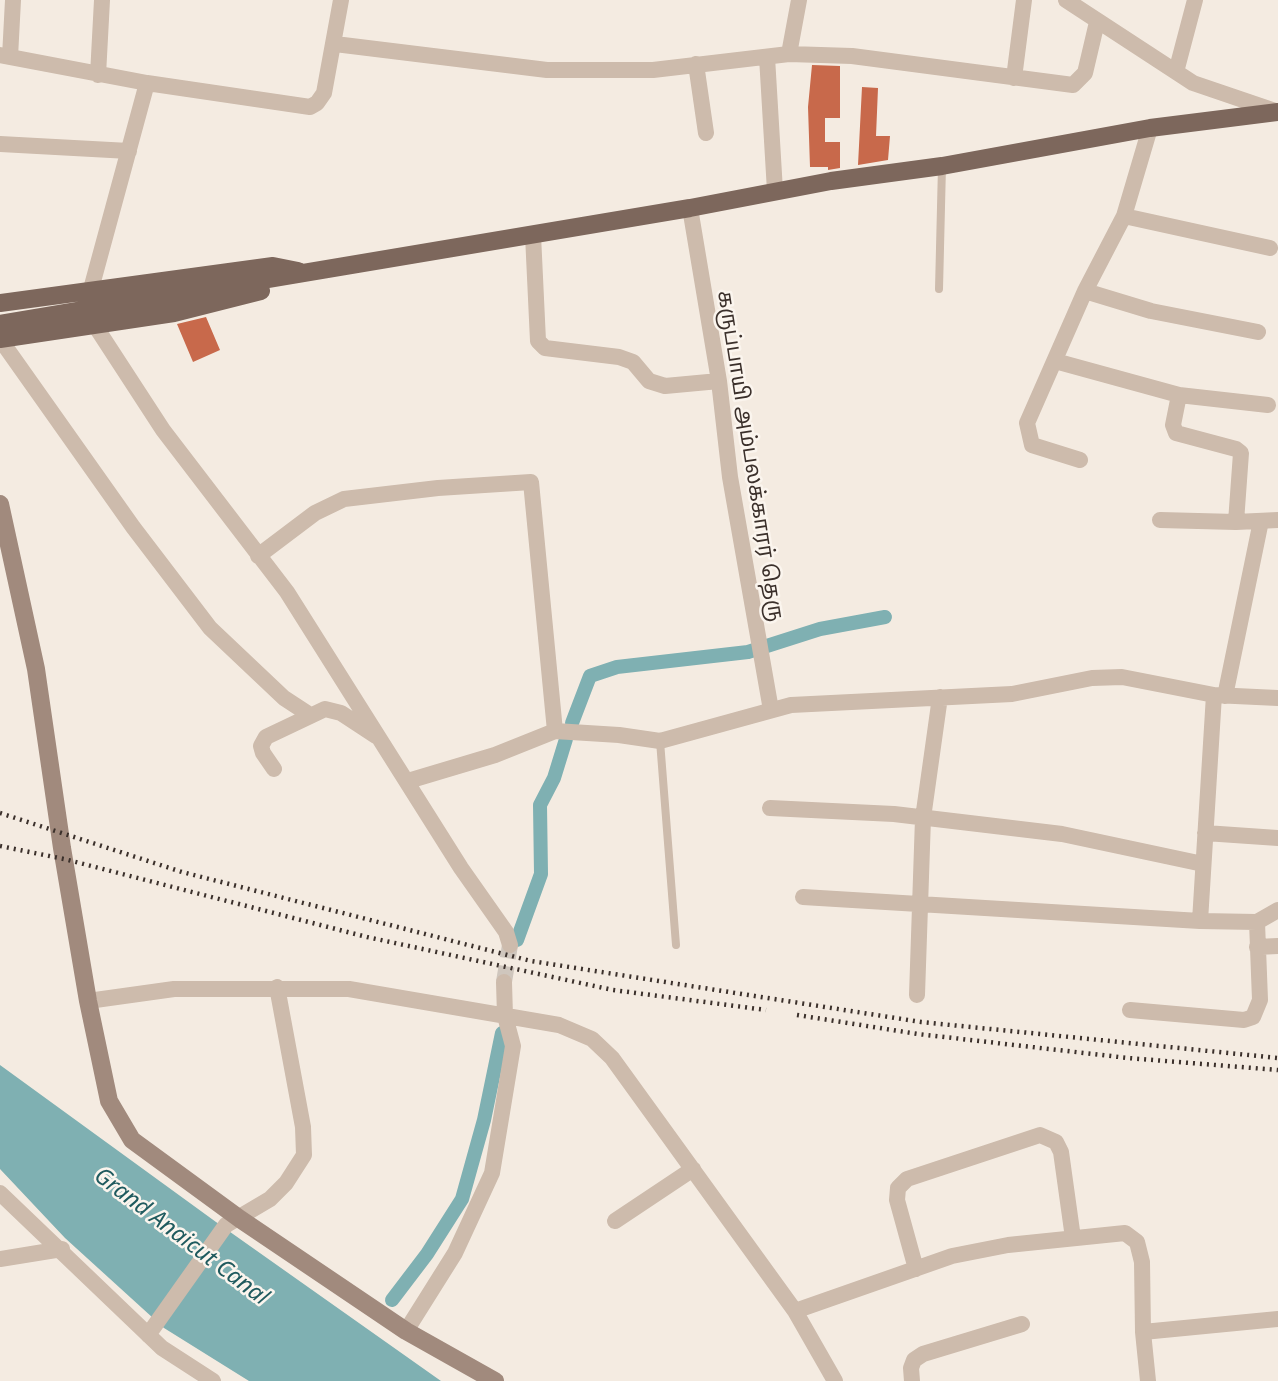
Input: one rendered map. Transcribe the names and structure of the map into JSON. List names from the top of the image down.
{
  "streets": {
    "street": ["கருப்பாயி அம்பலக்காரர் தெரு"]
  },
  "water": ["Grand Anaicut Canal"]
}
